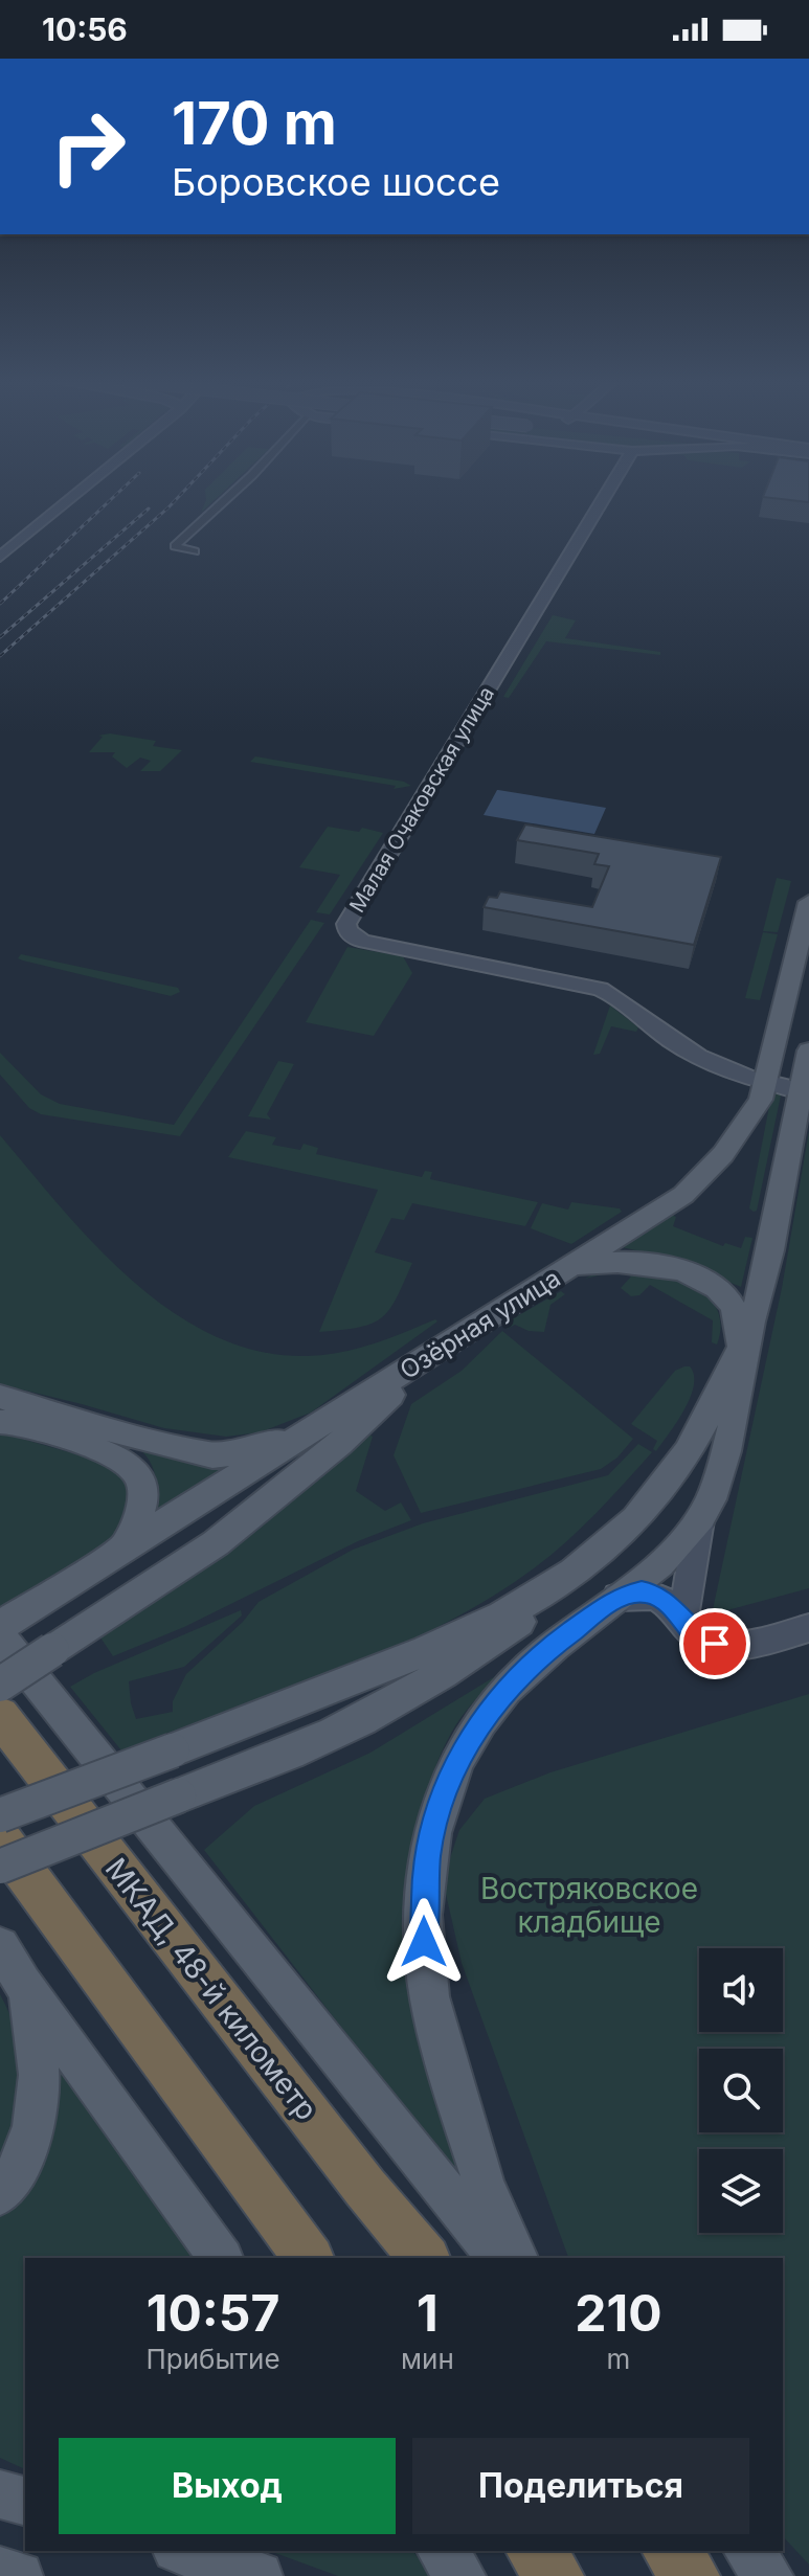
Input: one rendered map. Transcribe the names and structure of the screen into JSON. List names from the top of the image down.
{
  "streets": {
    "highway": ["МКАД, 48-й километр"],
    "main road": ["Озёрная улица"],
    "street": ["Малая Очаковская улица"]
  },
  "crossings": [
    ["Малая Очаковская улица", "Озёрная улица"]
  ],
  "parks": ["Востряковское кладбище"],
  "page": {
    "status": "10:56",
    "turn": ["170 m", "Боровское шоссе"],
    "eta": [
      "10:57",
      "Прибытие",
      "1",
      "мин",
      "210",
      "m"
    ],
    "buttons": ["Выход", "Поделиться"]
  }
}
